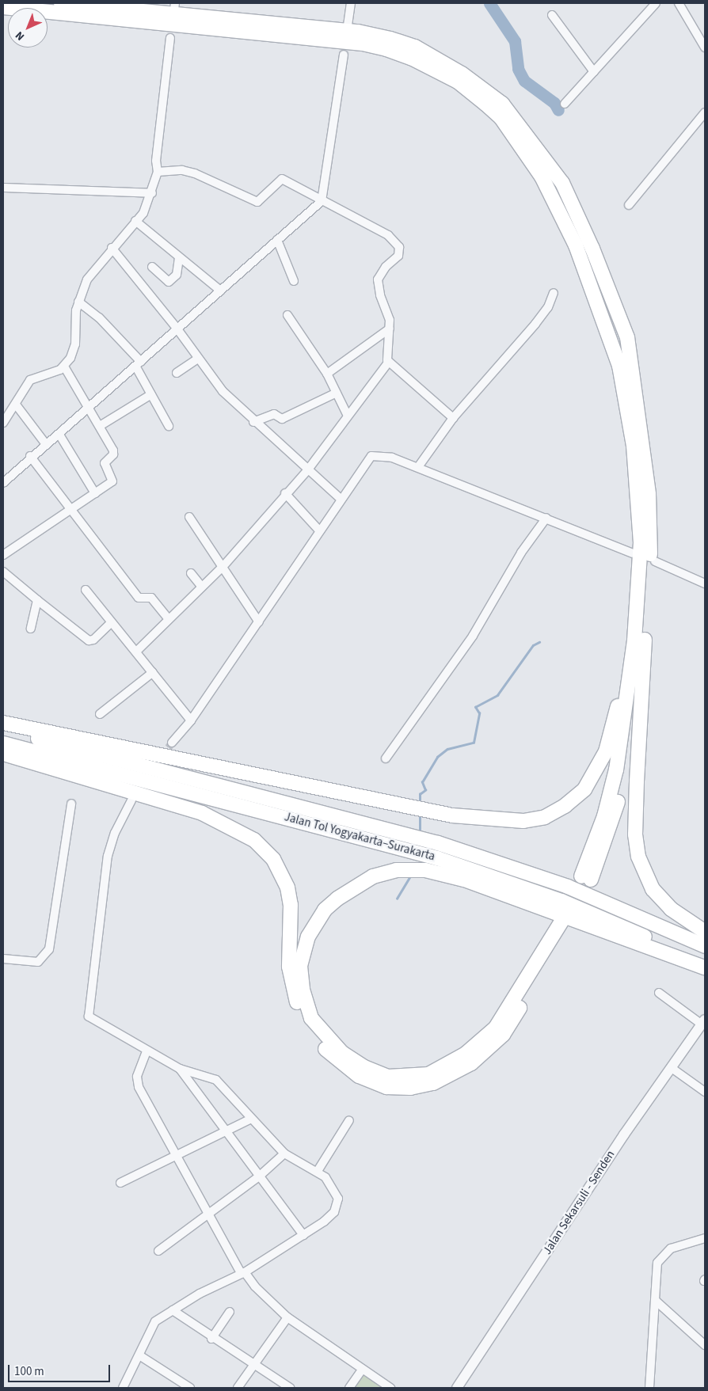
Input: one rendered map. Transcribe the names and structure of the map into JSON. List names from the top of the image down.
{
  "streets": {
    "highway": ["Jalan Tol Yogyakarta–Surakarta"],
    "street": ["Jalan Sekarsuli - Senden"]
  },
  "scale_bar": "100 m",
  "north": "bottom left"
}
